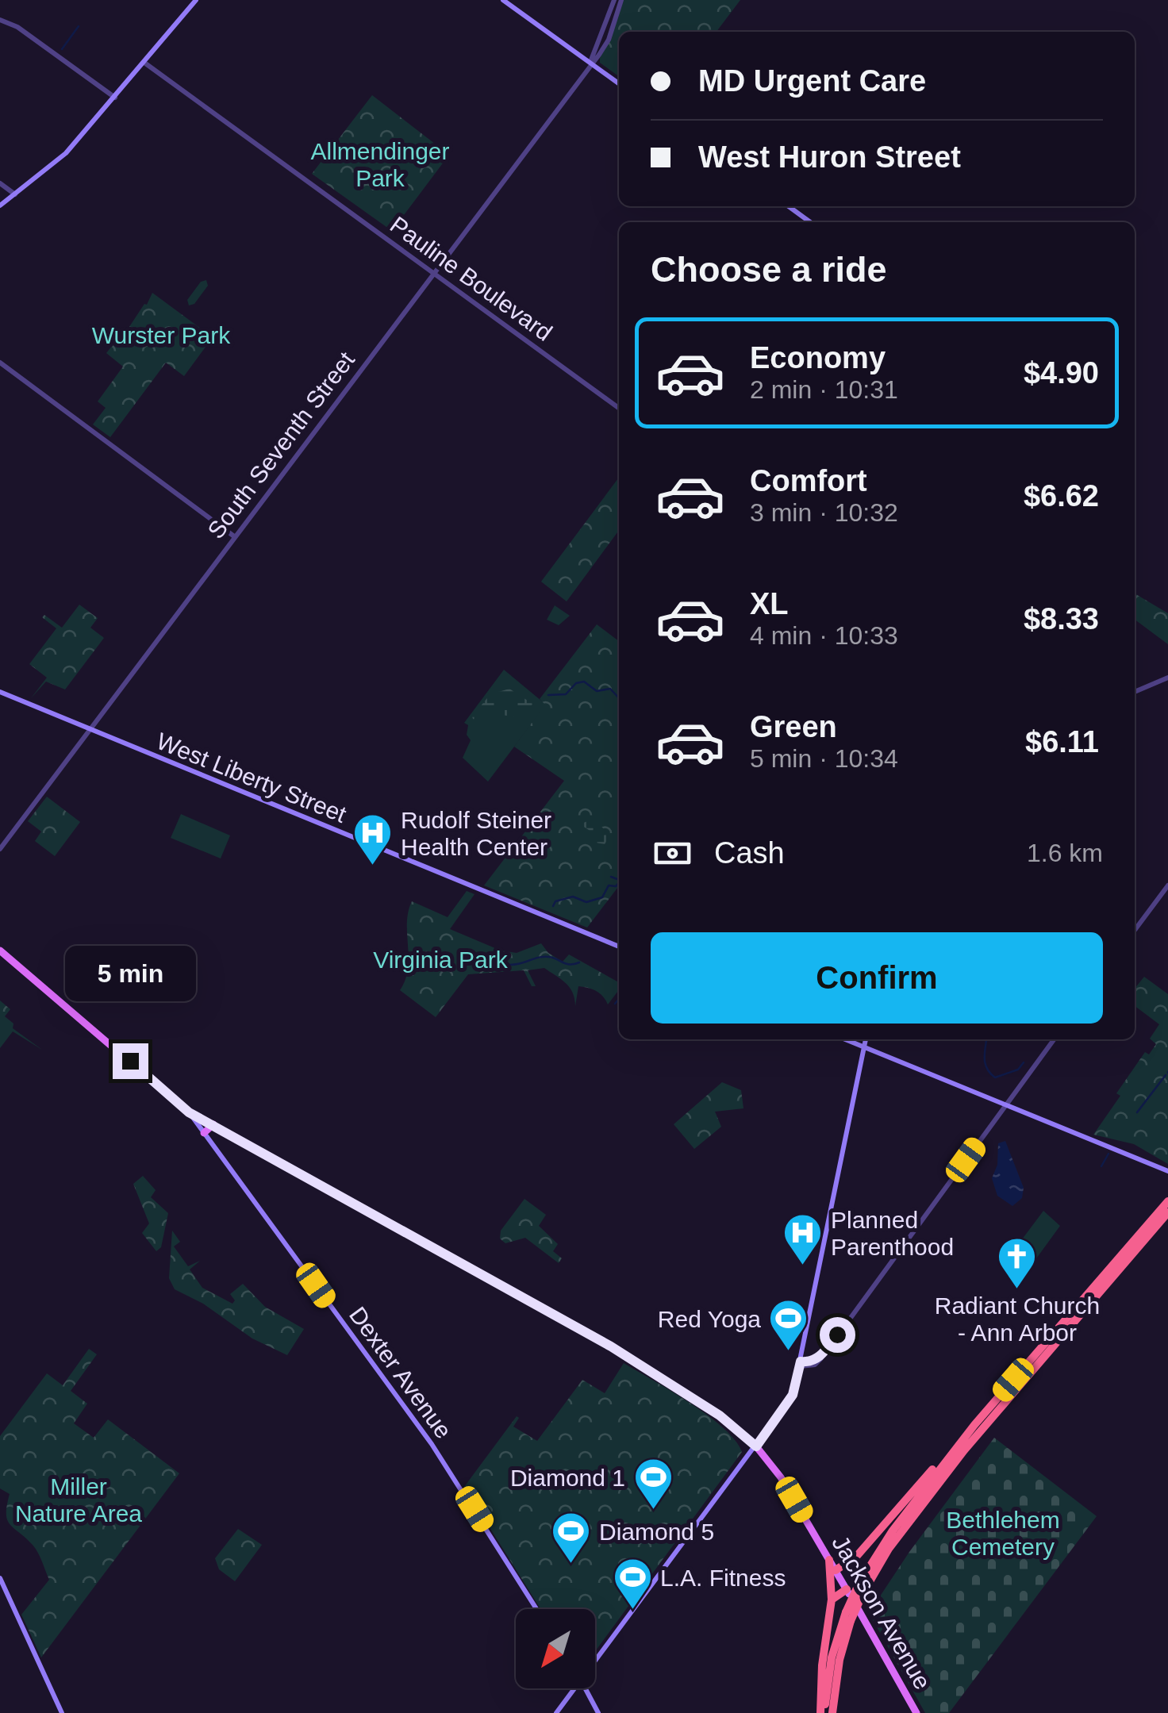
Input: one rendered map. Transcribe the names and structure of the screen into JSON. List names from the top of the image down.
{
  "streets": {
    "main road": ["West Liberty Street", "Dexter Avenue", "Jackson Avenue"],
    "street": ["Pauline Boulevard", "South Seventh Street"]
  },
  "crossings": [
    ["Pauline Boulevard", "South Seventh Street"],
    ["South Seventh Street", "West Liberty Street"],
    ["Dexter Avenue", "Jackson Avenue"]
  ],
  "parks": [
    "Allmendinger Park",
    "Wurster Park",
    "Virginia Park",
    "Miller Nature Area",
    "Bethlehem Cemetery"
  ],
  "places": {
    "hospital": ["Rudolf Steiner Health Center", "Planned Parenthood"],
    "church": ["Radiant Church - Ann Arbor"],
    "sports": [
      "Red Yoga",
      "Diamond 1",
      "Diamond 5",
      "L.A. Fitness"
    ]
  },
  "north": "bottom left",
  "page": {
    "banner": ["MD Urgent Care", "West Huron Street"],
    "heading": "Choose a ride",
    "list": [
      {
        "name": "Economy",
        "note": "2 min · 10:31",
        "value": "$4.90"
      },
      {
        "name": "Comfort",
        "note": "3 min · 10:32",
        "value": "$6.62"
      },
      {
        "name": "XL",
        "note": "4 min · 10:33",
        "value": "$8.33"
      },
      {
        "name": "Green",
        "note": "5 min · 10:34",
        "value": "$6.11"
      }
    ],
    "pay": ["Cash", "1.6 km"],
    "buttons": "Confirm",
    "bubble": "5 min"
  }
}
